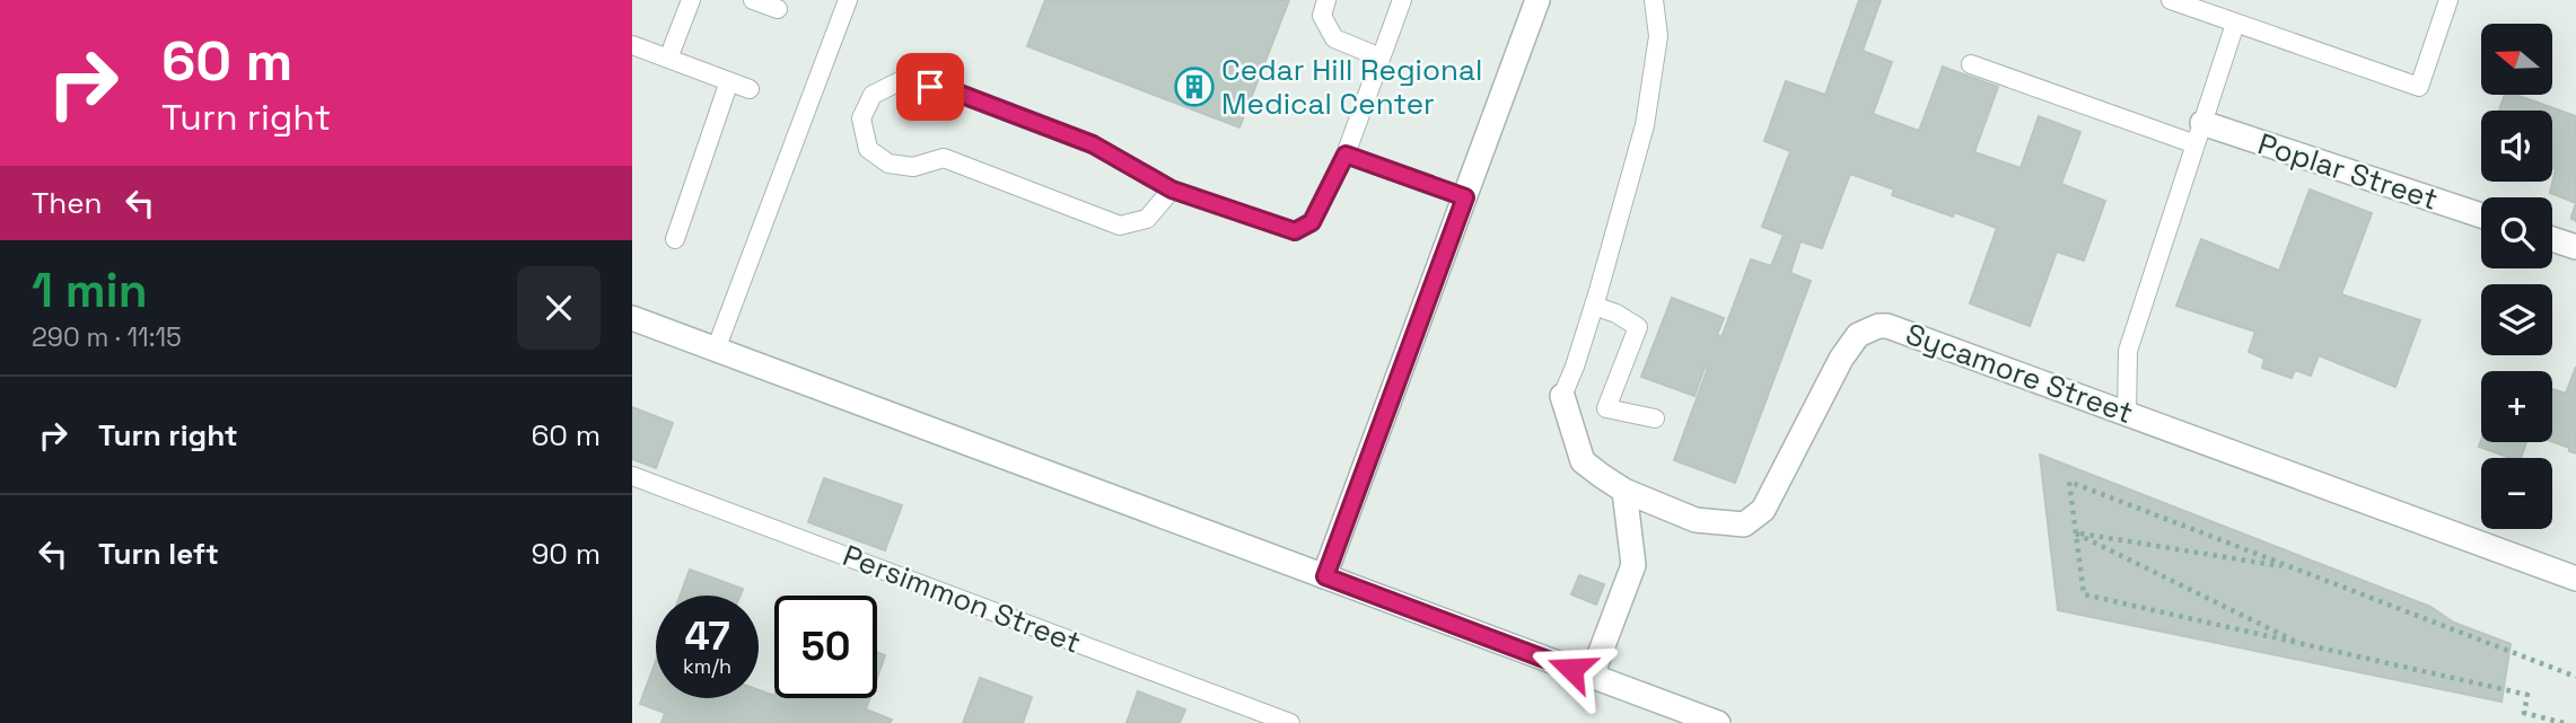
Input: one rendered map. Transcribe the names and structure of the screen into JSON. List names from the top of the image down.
{
  "streets": {
    "street": ["Poplar Street", "Sycamore Street"],
    "lane": ["Persimmon Street"]
  },
  "places": {
    "building": ["Cedar Hill Regional Medical Center"]
  },
  "north": "left",
  "page": {
    "turn": ["60 m", "Turn right"],
    "map_buttons": ["+", "−"],
    "then": "Then",
    "heading": ["1 min", "290 m · 11:15"],
    "list": [
      {
        "name": "Turn right",
        "value": "60 m"
      },
      {
        "name": "Turn left",
        "value": "90 m"
      }
    ],
    "speed": "47 km/h",
    "limit": "50"
  }
}
